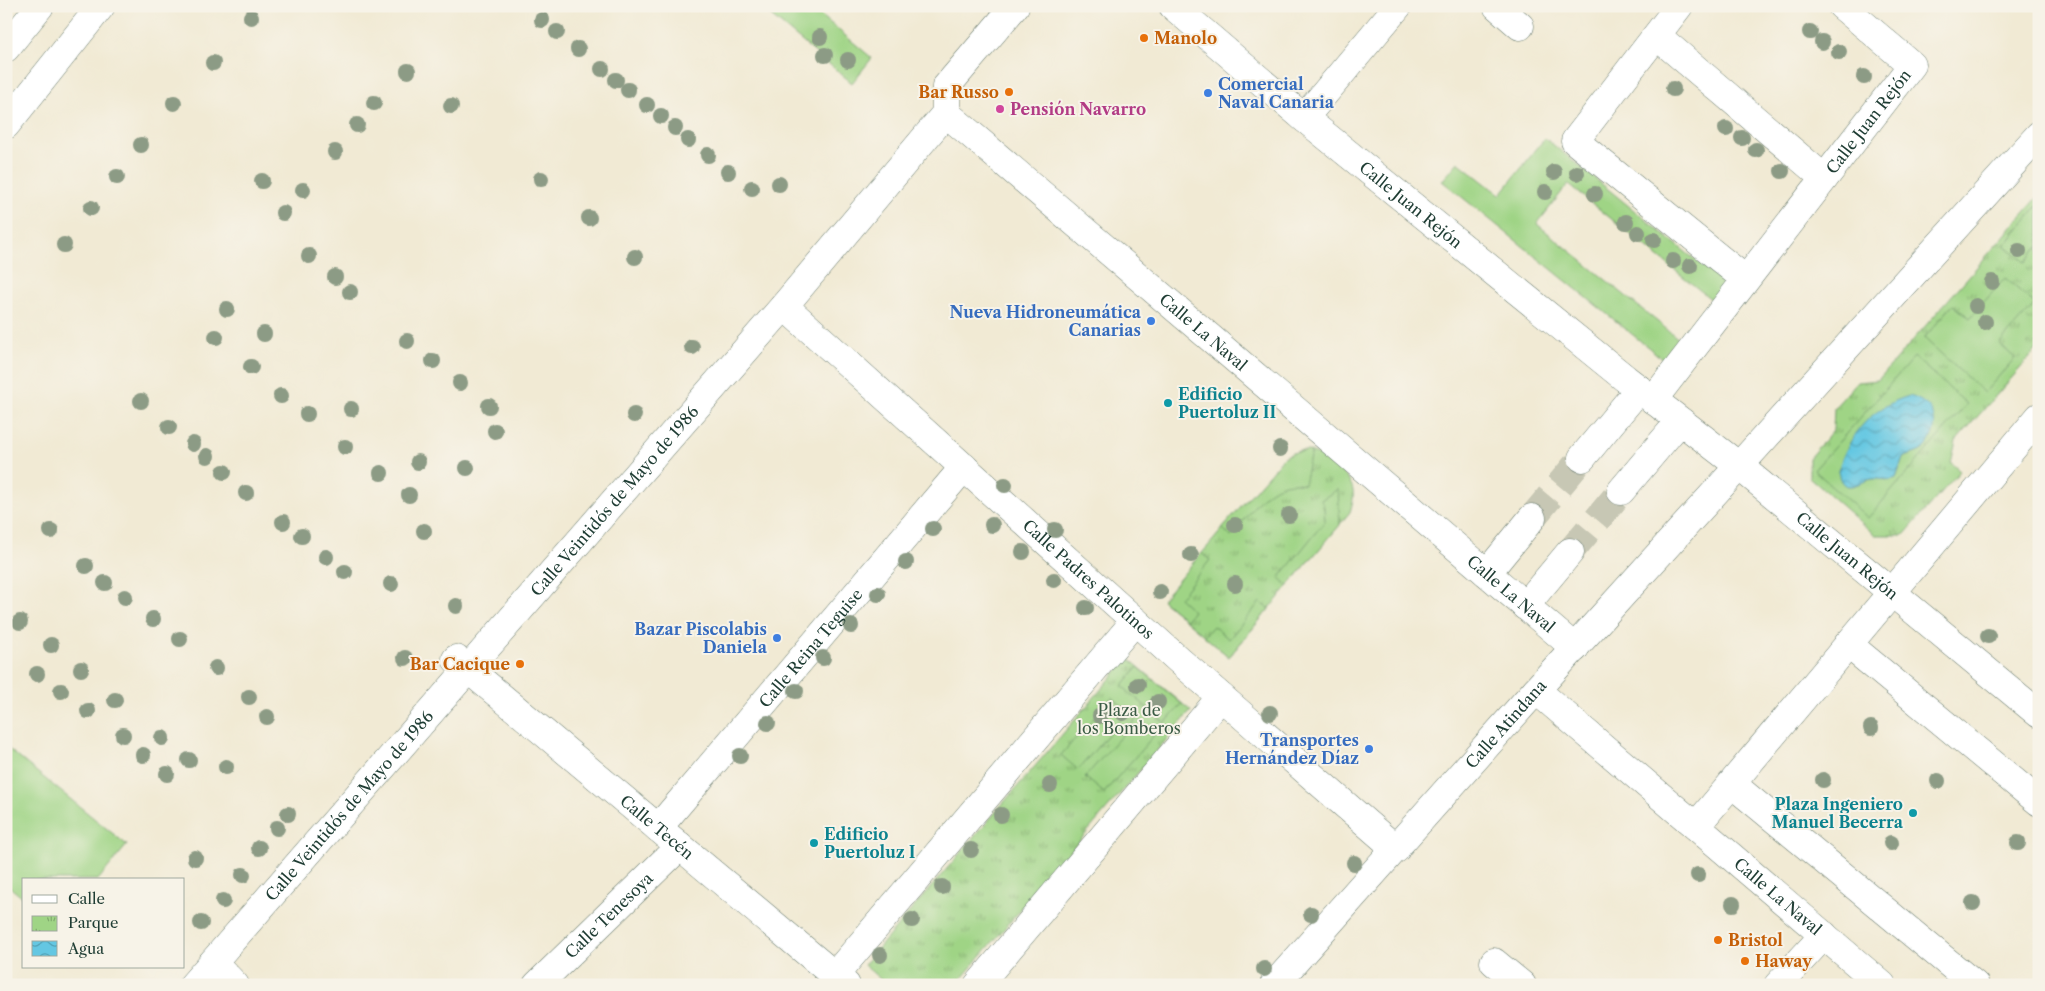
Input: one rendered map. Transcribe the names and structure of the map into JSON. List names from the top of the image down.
{
  "streets": {
    "street": [
      "Calle Juan Rejón",
      "Calle La Naval",
      "Calle Veintidós de Mayo de 1986",
      "Calle Padres Palotinos",
      "Calle Reina Teguise",
      "Calle Atindana",
      "Calle Tecén",
      "Calle Tenesoya"
    ]
  },
  "crossings": [
    ["Calle Juan Rejón", "Calle Atindana"],
    ["Calle La Naval", "Calle Veintidós de Mayo de 1986"],
    ["Calle La Naval", "Calle Atindana"],
    ["Calle Veintidós de Mayo de 1986", "Calle Padres Palotinos"],
    ["Calle Veintidós de Mayo de 1986", "Calle Tecén"],
    ["Calle Padres Palotinos", "Calle Reina Teguise"],
    ["Calle Padres Palotinos", "Calle Atindana"],
    ["Calle Reina Teguise", "Calle Tecén"],
    ["Calle Tecén", "Calle Tenesoya"]
  ],
  "parks": ["Plaza de los Bomberos"],
  "places": [
    "Manolo",
    "Bar Russo",
    "Comercial Naval Canaria",
    "Pensión Navarro",
    "Nueva Hidroneumática Canarias",
    "Edificio Puertoluz II",
    "Bazar Piscolabis Daniela",
    "Bar Cacique",
    "Transportes Hernández Díaz",
    "Plaza Ingeniero Manuel Becerra",
    "Edificio Puertoluz I",
    "Bristol",
    "Haway"
  ],
  "legend": ["Calle", "Parque", "Agua"]
}
